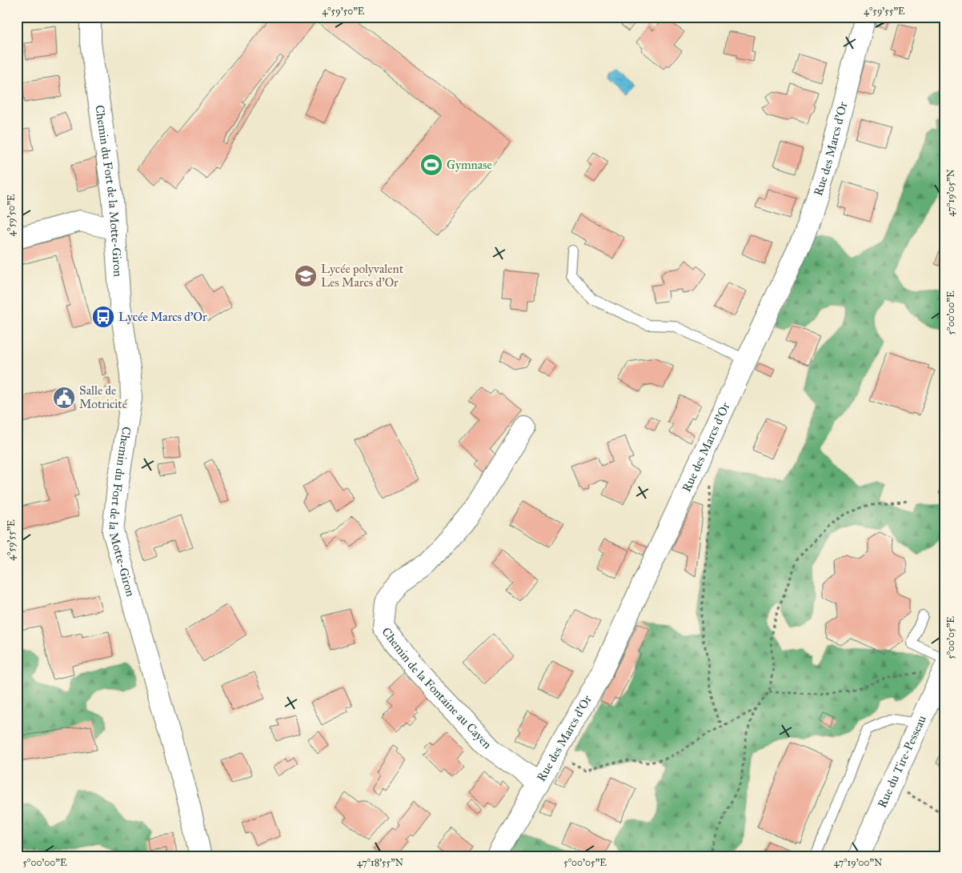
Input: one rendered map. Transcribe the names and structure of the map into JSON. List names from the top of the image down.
{
  "streets": {
    "street": [
      "Rue des Marcs d'Or",
      "Chemin du Fort de la Motte-Giron",
      "Chemin de la Fontaine au Cayen",
      "Rue du Tire-Pesseau"
    ]
  },
  "crossings": [
    ["Rue des Marcs d'Or", "Chemin de la Fontaine au Cayen"]
  ],
  "places": {
    "sports": ["Gymnase"],
    "school or university": ["Lycée polyvalent Les Marcs d'Or"],
    "bus stop": ["Lycée Marcs d'Or"],
    "public building": ["Salle de Motricité"]
  },
  "coordinates": [
    "4°59'50\"E",
    "4°59'55\"E",
    "47°19'05\"N",
    "5°00'00\"E",
    "5°00'05\"E",
    "47°18'55\"N",
    "47°19'00\"N"
  ]
}
